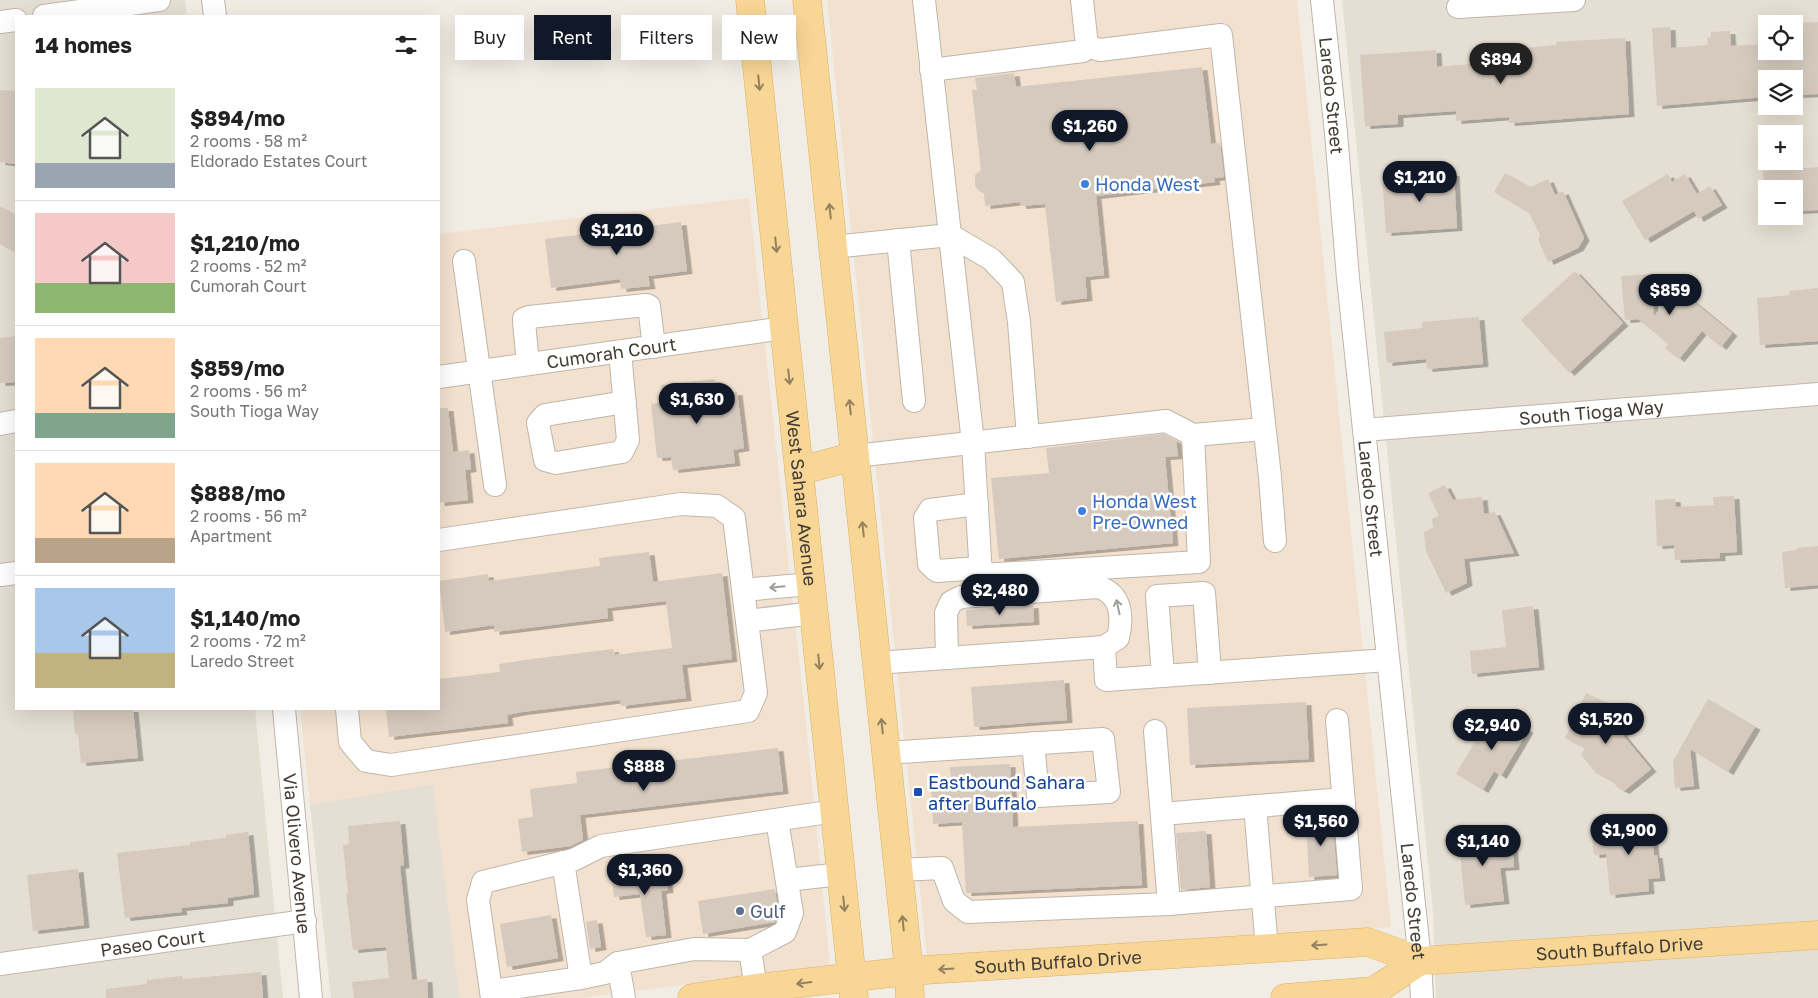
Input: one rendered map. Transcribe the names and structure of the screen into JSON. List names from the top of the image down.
{
  "streets": {
    "main road": ["West Sahara Avenue", "South Buffalo Drive"],
    "street": [
      "Laredo Street",
      "Cumorah Court",
      "South Tioga Way",
      "Via Olivero Avenue",
      "Paseo Court"
    ]
  },
  "crossings": [
    ["Laredo Street", "South Tioga Way"],
    ["Laredo Street", "South Buffalo Drive"],
    ["Cumorah Court", "West Sahara Avenue"],
    ["West Sahara Avenue", "South Buffalo Drive"],
    ["Via Olivero Avenue", "Paseo Court"]
  ],
  "one_way": ["South Buffalo Drive"],
  "places": {
    "other": ["Honda West", "Honda West Pre-Owned", "Gulf"],
    "transit": ["Eastbound Sahara after Buffalo"]
  },
  "page": {
    "map_buttons": ["+", "−"],
    "chip": [
      "Buy",
      "Rent",
      "Filters",
      "New"
    ],
    "heading": "14 homes",
    "price": [
      "$894",
      "$1,260",
      "$1,210",
      "$1,210",
      "$859",
      "$1,630",
      "$2,480",
      "$1,520",
      "$2,940",
      "$888",
      "$1,560",
      "$1,900",
      "$1,140",
      "$1,360"
    ],
    "list": [
      {
        "name": "$894/mo",
        "note": "2 rooms · 58 m² · Eldorado Estates Court"
      },
      {
        "name": "$1,210/mo",
        "note": "2 rooms · 52 m² · Cumorah Court"
      },
      {
        "name": "$859/mo",
        "note": "2 rooms · 56 m² · South Tioga Way"
      },
      {
        "name": "$888/mo",
        "note": "2 rooms · 56 m² · Apartment"
      },
      {
        "name": "$1,140/mo",
        "note": "2 rooms · 72 m² · Laredo Street"
      }
    ]
  }
}
